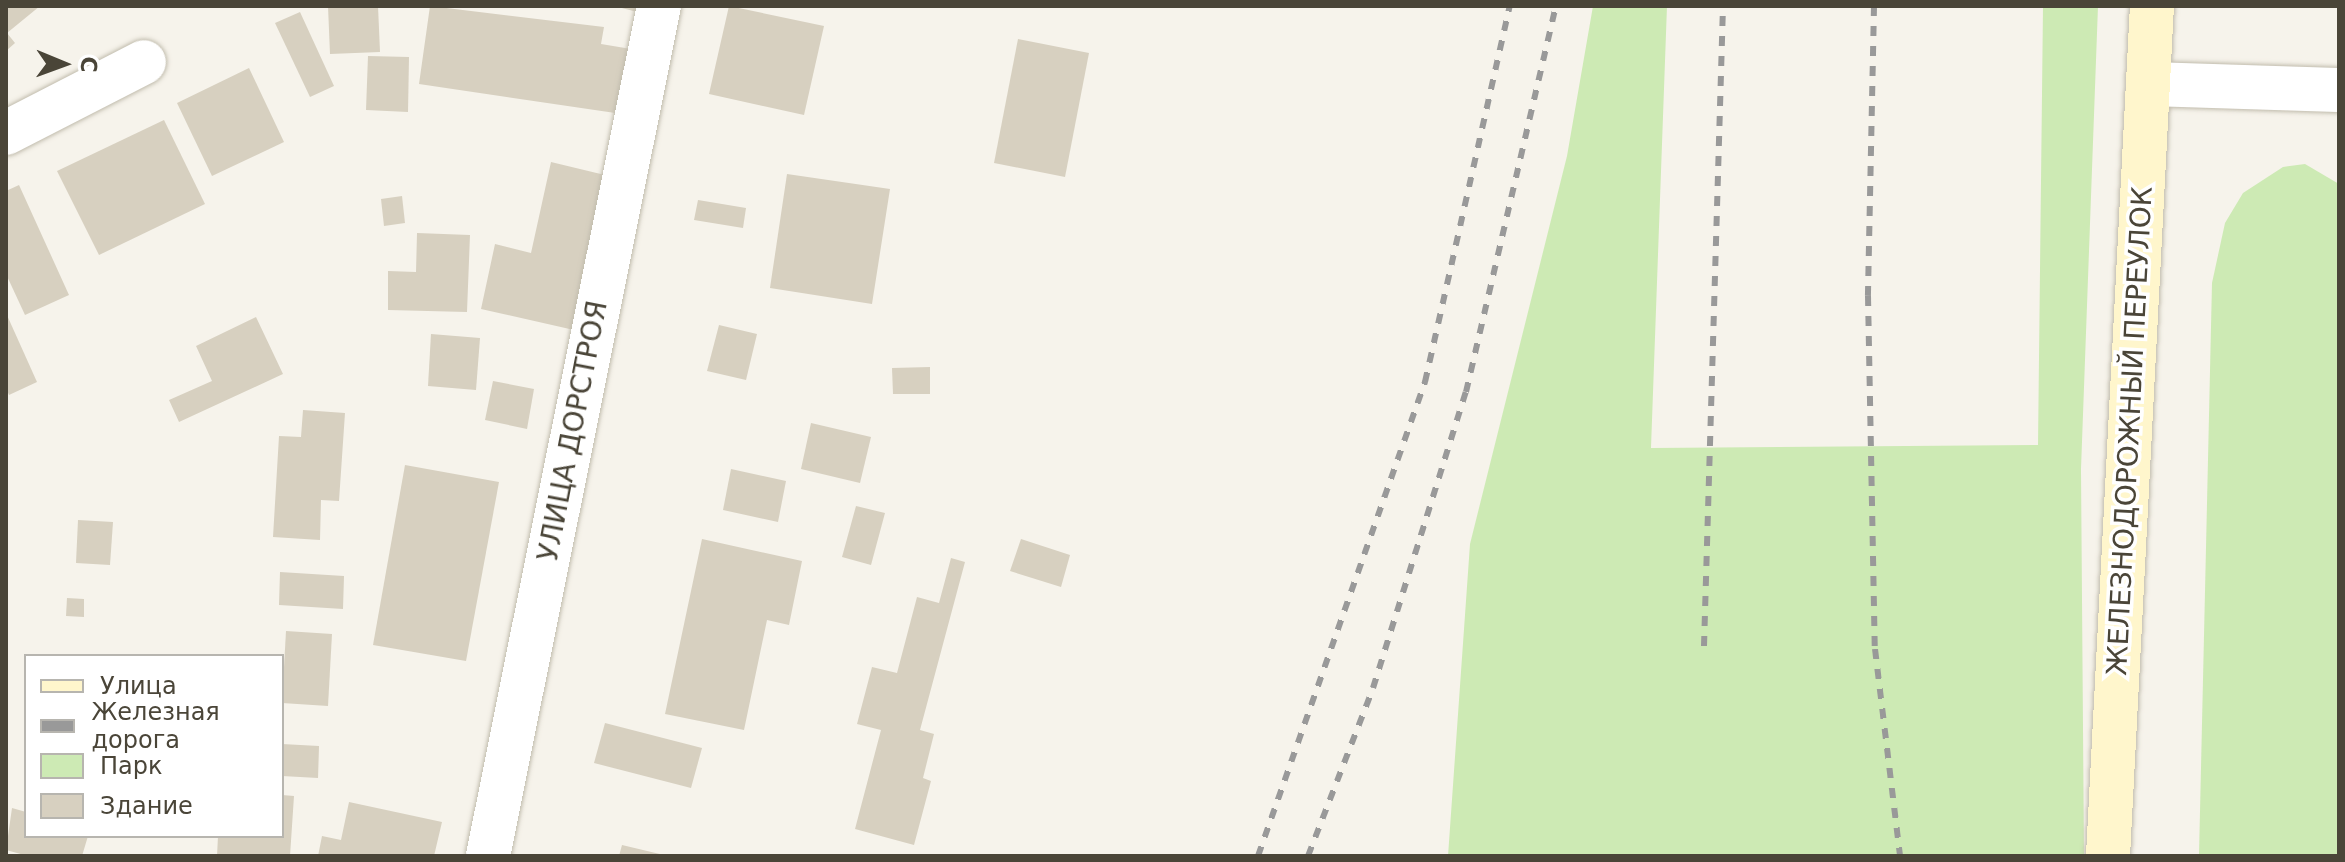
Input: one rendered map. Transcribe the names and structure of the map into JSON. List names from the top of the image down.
{
  "streets": {
    "street": ["УЛИЦА ДОРСТРОЯ", "ЖЕЛЕЗНОДОРОЖНЫЙ ПЕРЕУЛОК"]
  },
  "legend": [
    "Улица",
    "Железная дорога",
    "Парк",
    "Здание"
  ],
  "north": "right"
}
